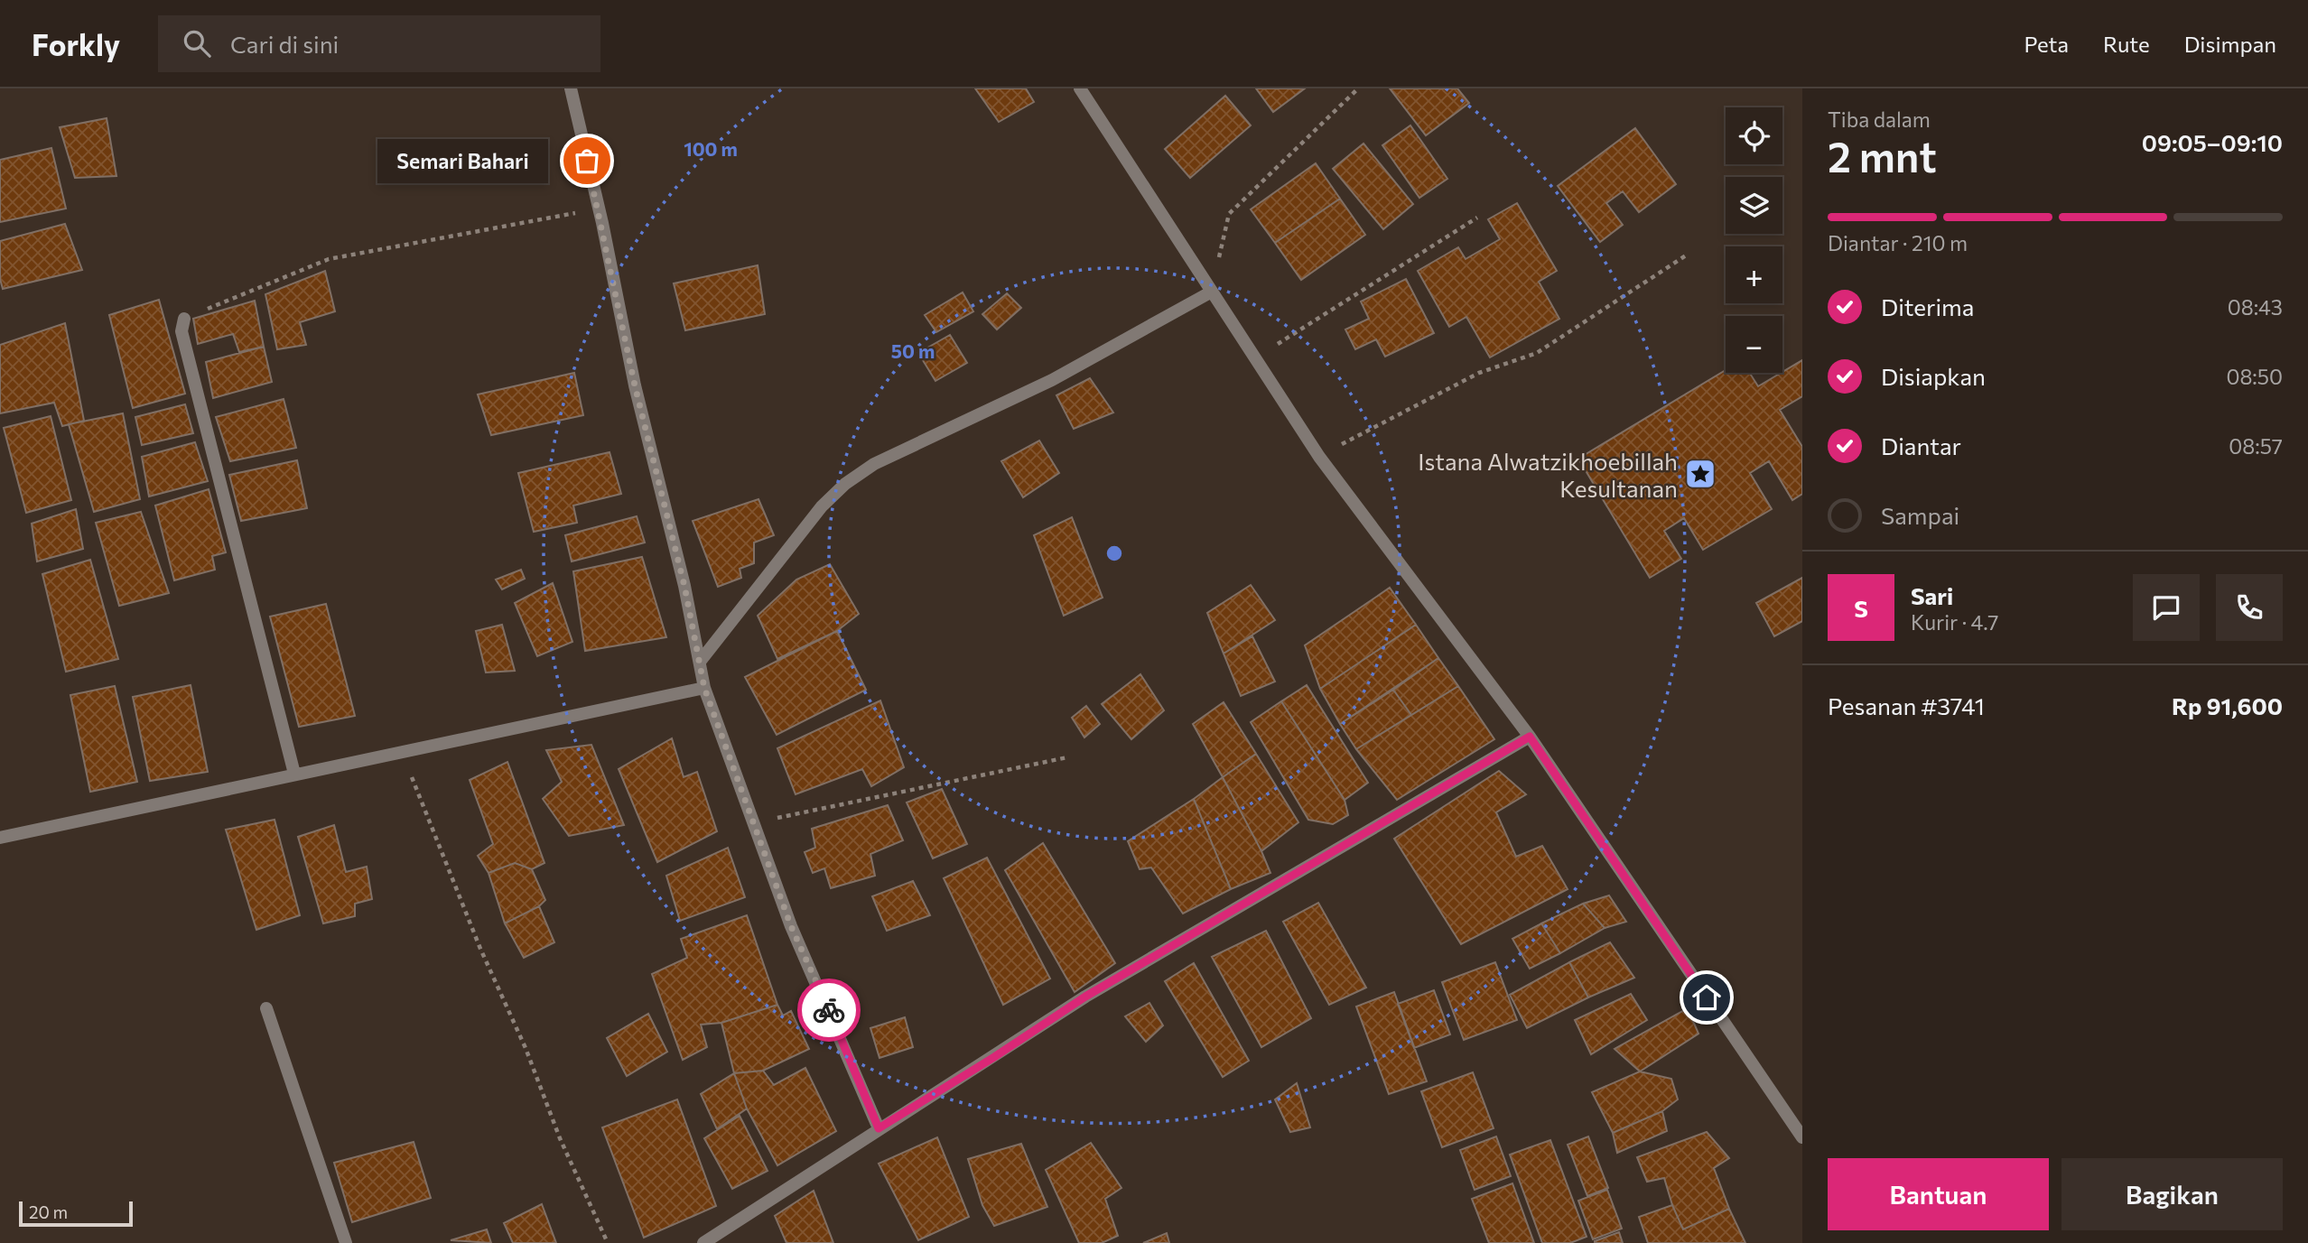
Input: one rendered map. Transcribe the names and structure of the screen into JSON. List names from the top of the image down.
{
  "places": {
    "other": ["Semari Bahari"],
    "place": ["Istana Alwatzikhoebillah Kesultanan"]
  },
  "scale_bar": "20 m",
  "page": {
    "header": "Forkly",
    "search": "Cari di sini",
    "nav": ["Peta", "Rute", "Disimpan"],
    "heading": ["2 mnt", "Tiba dalam", "09:05–09:10"],
    "panel": [
      "Sari",
      "Kurir · 4.7",
      "Pesanan #3741",
      "Rp 91,600"
    ],
    "map_buttons": ["+", "−"],
    "bubble": "Semari Bahari",
    "bar": "Diantar · 210 m",
    "list": [
      ["Diterima", "08:43"],
      ["Disiapkan", "08:50"],
      ["Diantar", "08:57"],
      "Sampai"
    ],
    "round": "S",
    "buttons": ["Bantuan", "Bagikan"],
    "scale": "20 m"
  },
  "rings": ["100 m", "50 m"]
}
